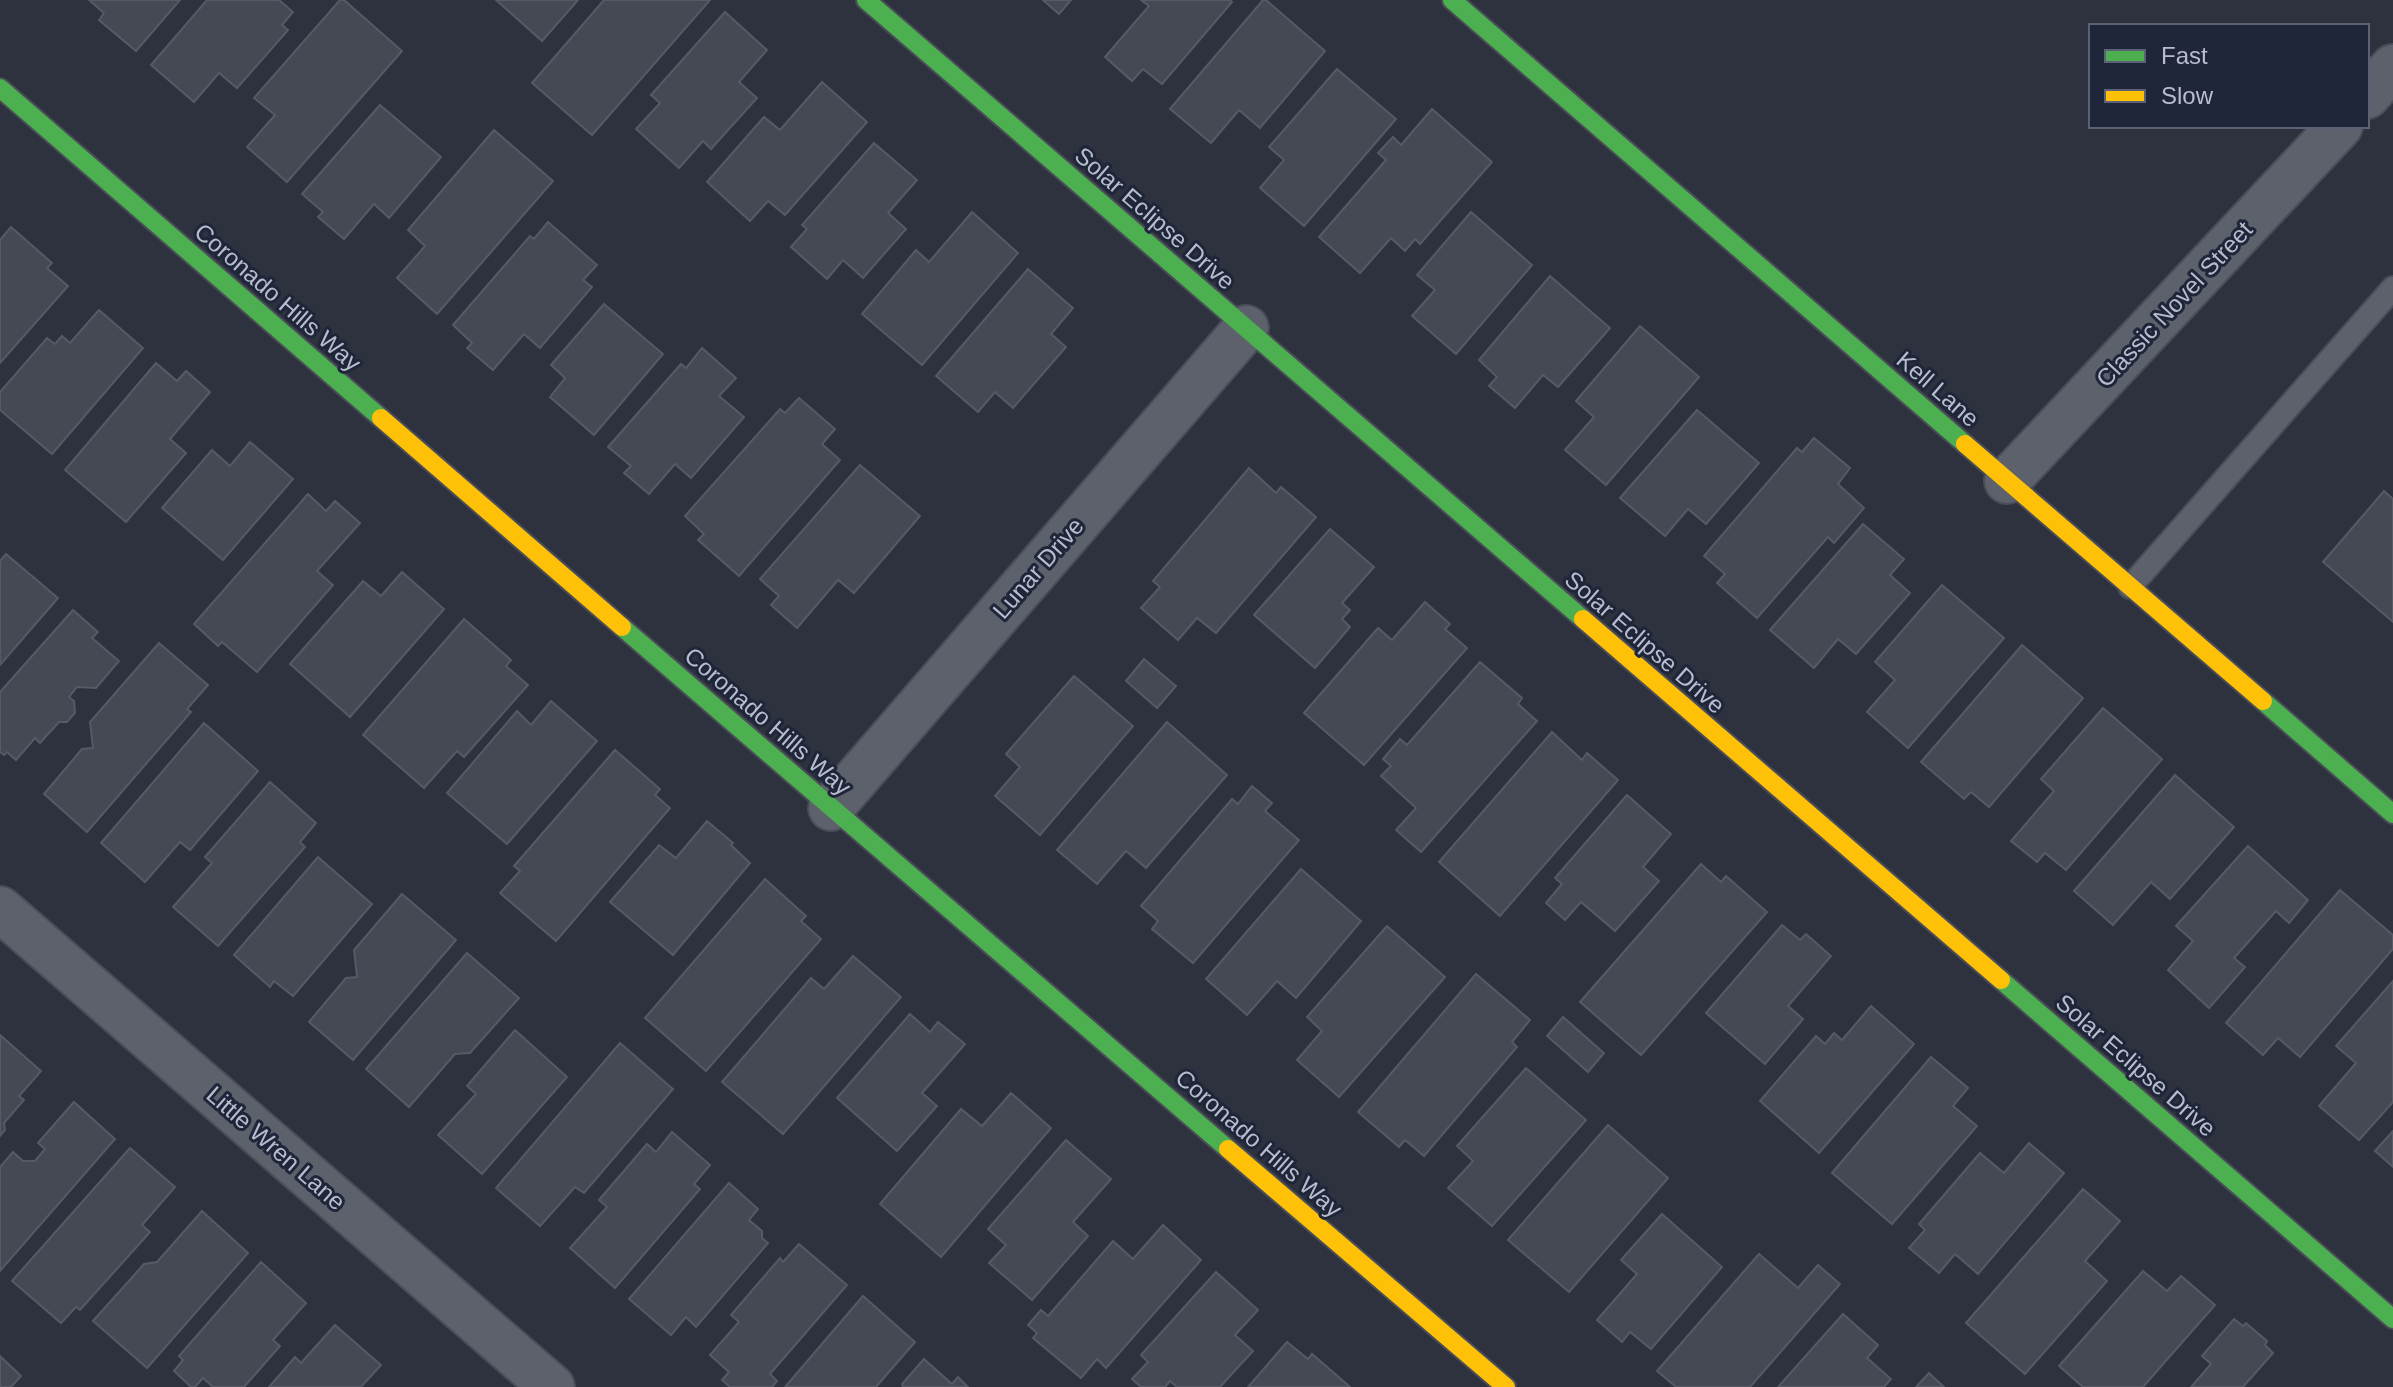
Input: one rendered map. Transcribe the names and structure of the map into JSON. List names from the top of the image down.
{
  "streets": {
    "street": [
      "Solar Eclipse Drive",
      "Coronado Hills Way",
      "Classic Novel Street",
      "Kell Lane",
      "Lunar Drive",
      "Little Wren Lane"
    ]
  },
  "crossings": [
    ["Solar Eclipse Drive", "Lunar Drive"],
    ["Coronado Hills Way", "Lunar Drive"],
    ["Classic Novel Street", "Kell Lane"]
  ],
  "legend": ["Fast", "Slow"]
}
